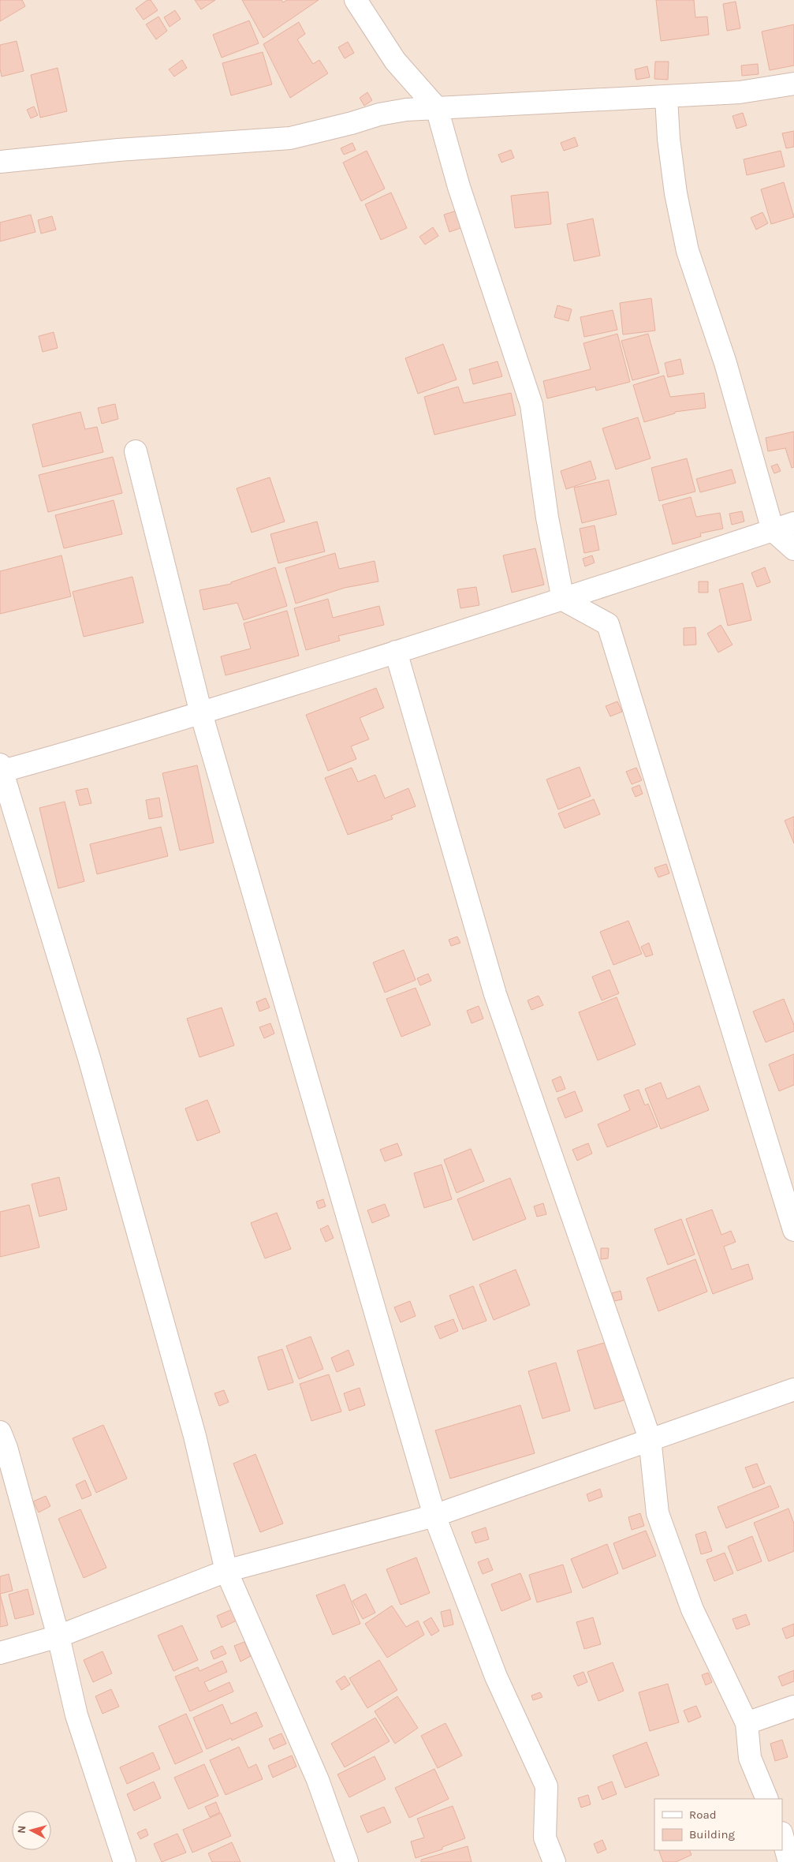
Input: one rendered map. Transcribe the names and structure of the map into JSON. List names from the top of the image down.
{
  "legend": ["Road", "Building"],
  "north": "left"
}
